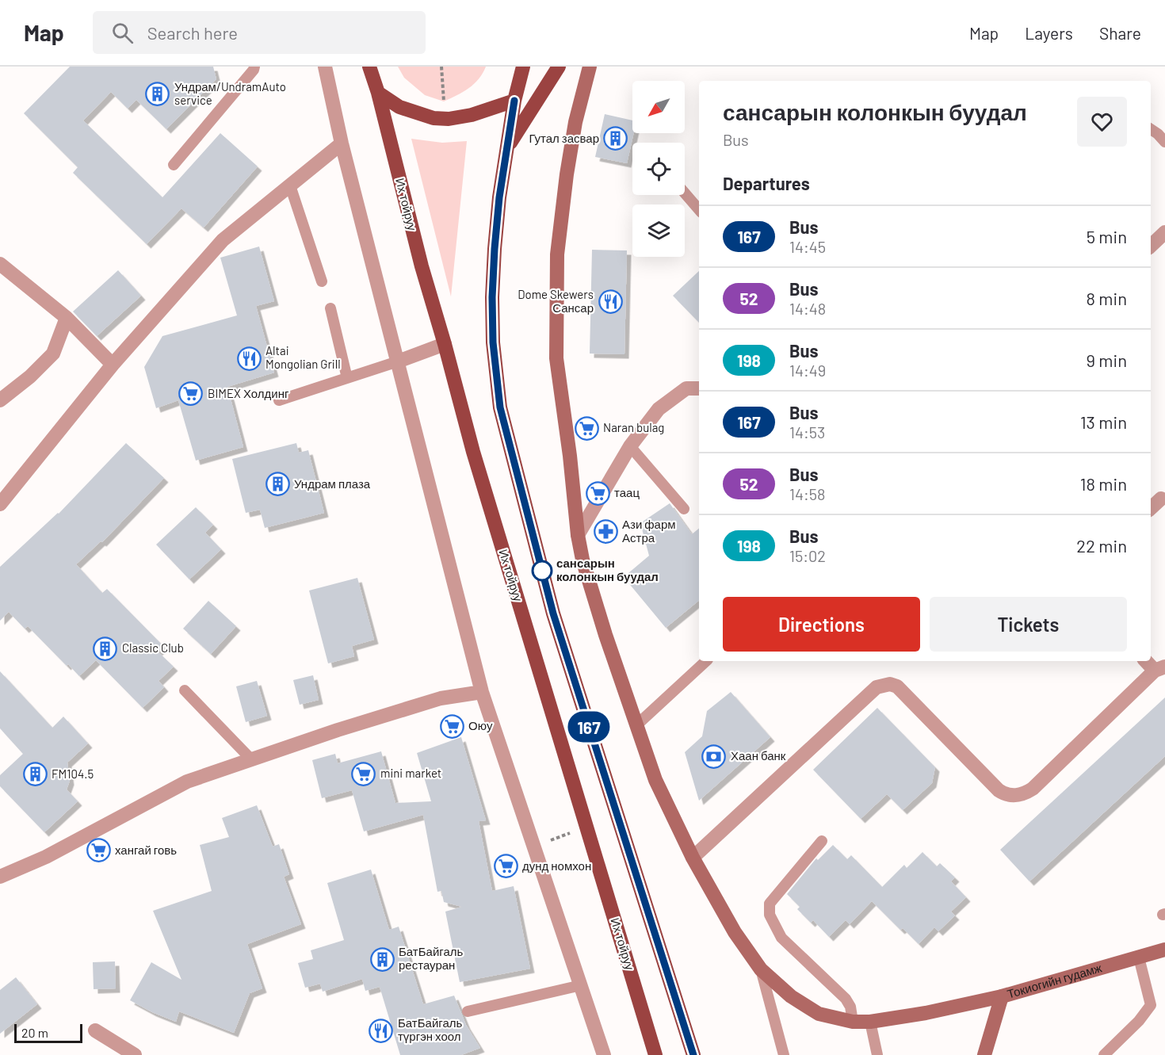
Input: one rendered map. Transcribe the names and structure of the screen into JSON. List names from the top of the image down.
{
  "streets": {
    "main road": ["Их тойруу"],
    "street": ["Токиогийн гудамж"]
  },
  "places": {
    "building": [
      "Ундрам/UndramAuto service",
      "Гутал засвар",
      "Ундрам плаза",
      "Classic Club",
      "FM104.5",
      "БатБайгаль рестауран"
    ],
    "restaurant": ["Dome Skewers Сансар", "Altai Mongolian Grill", "БатБайгаль түргэн хоол"],
    "supermarket": [
      "BIMEX Холдинг",
      "Naran bulag",
      "таац",
      "Оюу",
      "mini market",
      "хангай говь",
      "дунд номхон"
    ],
    "pharmacy": ["Ази фарм Астра"],
    "other": ["сансарын колонкын буудал"],
    "bank": ["Хаан банк"]
  },
  "lines": ["bus line 167"],
  "scale_bar": "20 m",
  "north": "bottom left",
  "page": {
    "header": "Map",
    "search": "Search here",
    "nav": ["Map", "Layers", "Share"],
    "on_map": "167",
    "heading": [
      ["сансарын колонкын буудал", "Bus"],
      "Departures"
    ],
    "list": [
      {
        "mark": "167",
        "name": "Bus",
        "note": "14:45",
        "value": "5 min"
      },
      {
        "mark": "52",
        "name": "Bus",
        "note": "14:48",
        "value": "8 min"
      },
      {
        "mark": "198",
        "name": "Bus",
        "note": "14:49",
        "value": "9 min"
      },
      {
        "mark": "167",
        "name": "Bus",
        "note": "14:53",
        "value": "13 min"
      },
      {
        "mark": "52",
        "name": "Bus",
        "note": "14:58",
        "value": "18 min"
      },
      {
        "mark": "198",
        "name": "Bus",
        "note": "15:02",
        "value": "22 min"
      }
    ],
    "buttons": ["Directions", "Tickets"],
    "scale": "20 m"
  }
}
